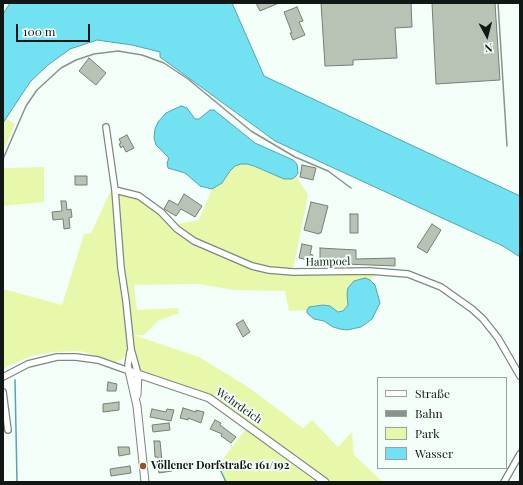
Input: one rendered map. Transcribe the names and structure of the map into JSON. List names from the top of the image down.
{
  "streets": {
    "street": ["Hampoel", "Wehrdeich"]
  },
  "places": ["Völlener Dorfstraße 161/192"],
  "legend": [
    "Straße",
    "Bahn",
    "Park",
    "Wasser"
  ],
  "scale_bar": "100 m",
  "north": "bottom"
}
